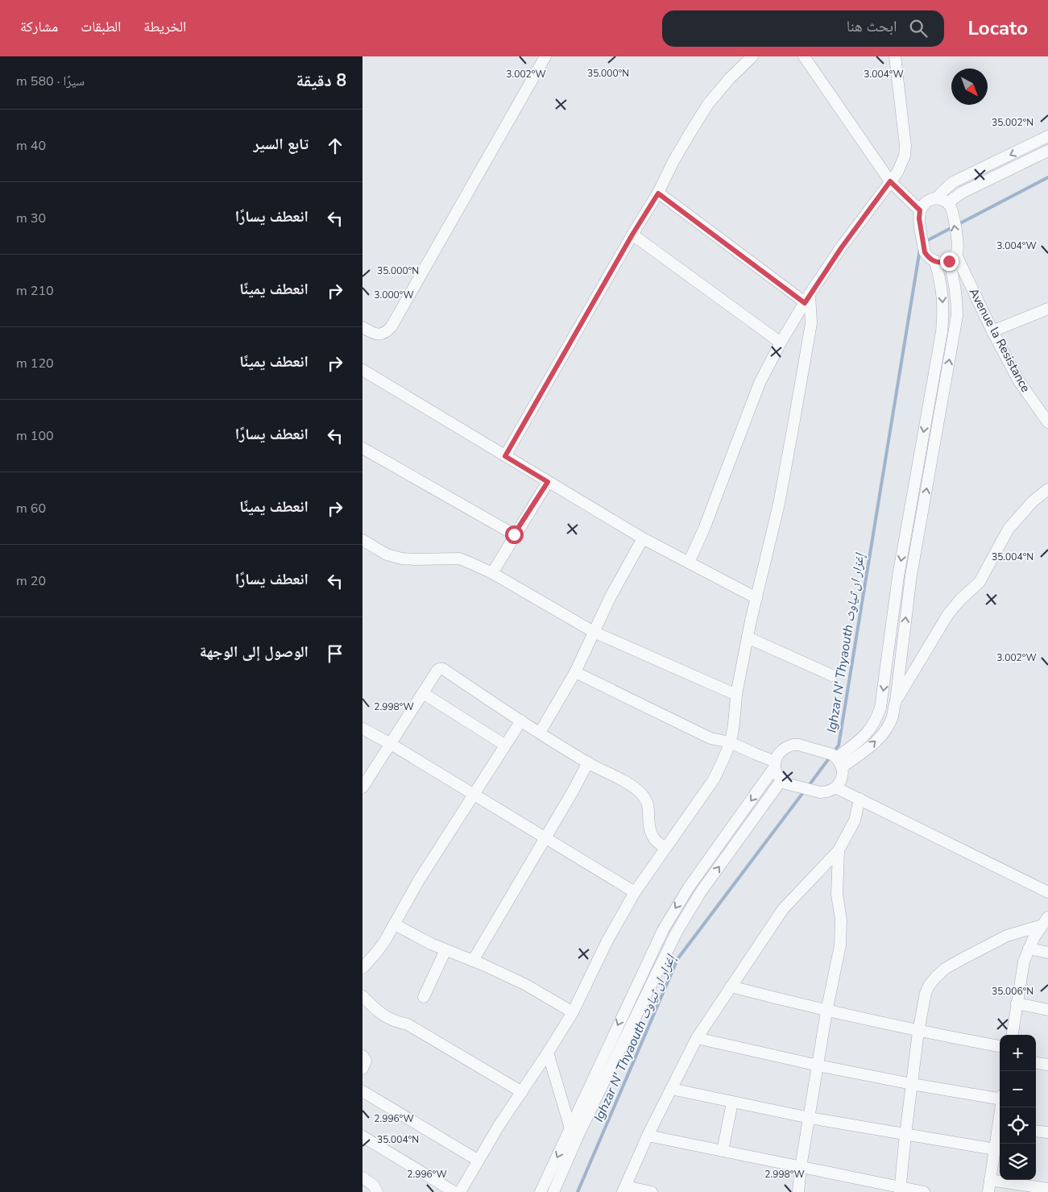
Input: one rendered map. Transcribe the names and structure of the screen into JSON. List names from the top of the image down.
{
  "streets": {
    "street": ["Avenue la Resistance"]
  },
  "water": ["Ighzar N' Thyaouth إغزار ان ثياوث"],
  "north": "bottom right",
  "page": {
    "header": "Locato",
    "search": "ابحث هنا",
    "nav": ["الخريطة", "الطبقات", "مشاركة"],
    "heading": ["8 دقيقة", "سيرًا · 580 m"],
    "list": [
      ["تابع السير", "40 m"],
      ["انعطف يسارًا", "30 m"],
      ["انعطف يمينًا", "210 m"],
      ["انعطف يمينًا", "120 m"],
      ["انعطف يسارًا", "100 m"],
      ["انعطف يمينًا", "60 m"],
      ["انعطف يسارًا", "20 m"],
      "الوصول إلى الوجهة"
    ],
    "map_buttons": ["+", "−"]
  },
  "coordinates": [
    "35.000°N",
    "3.002°W",
    "3.004°W",
    "35.002°N",
    "3.000°W",
    "35.004°N",
    "2.998°W",
    "35.006°N",
    "2.996°W"
  ]
}
